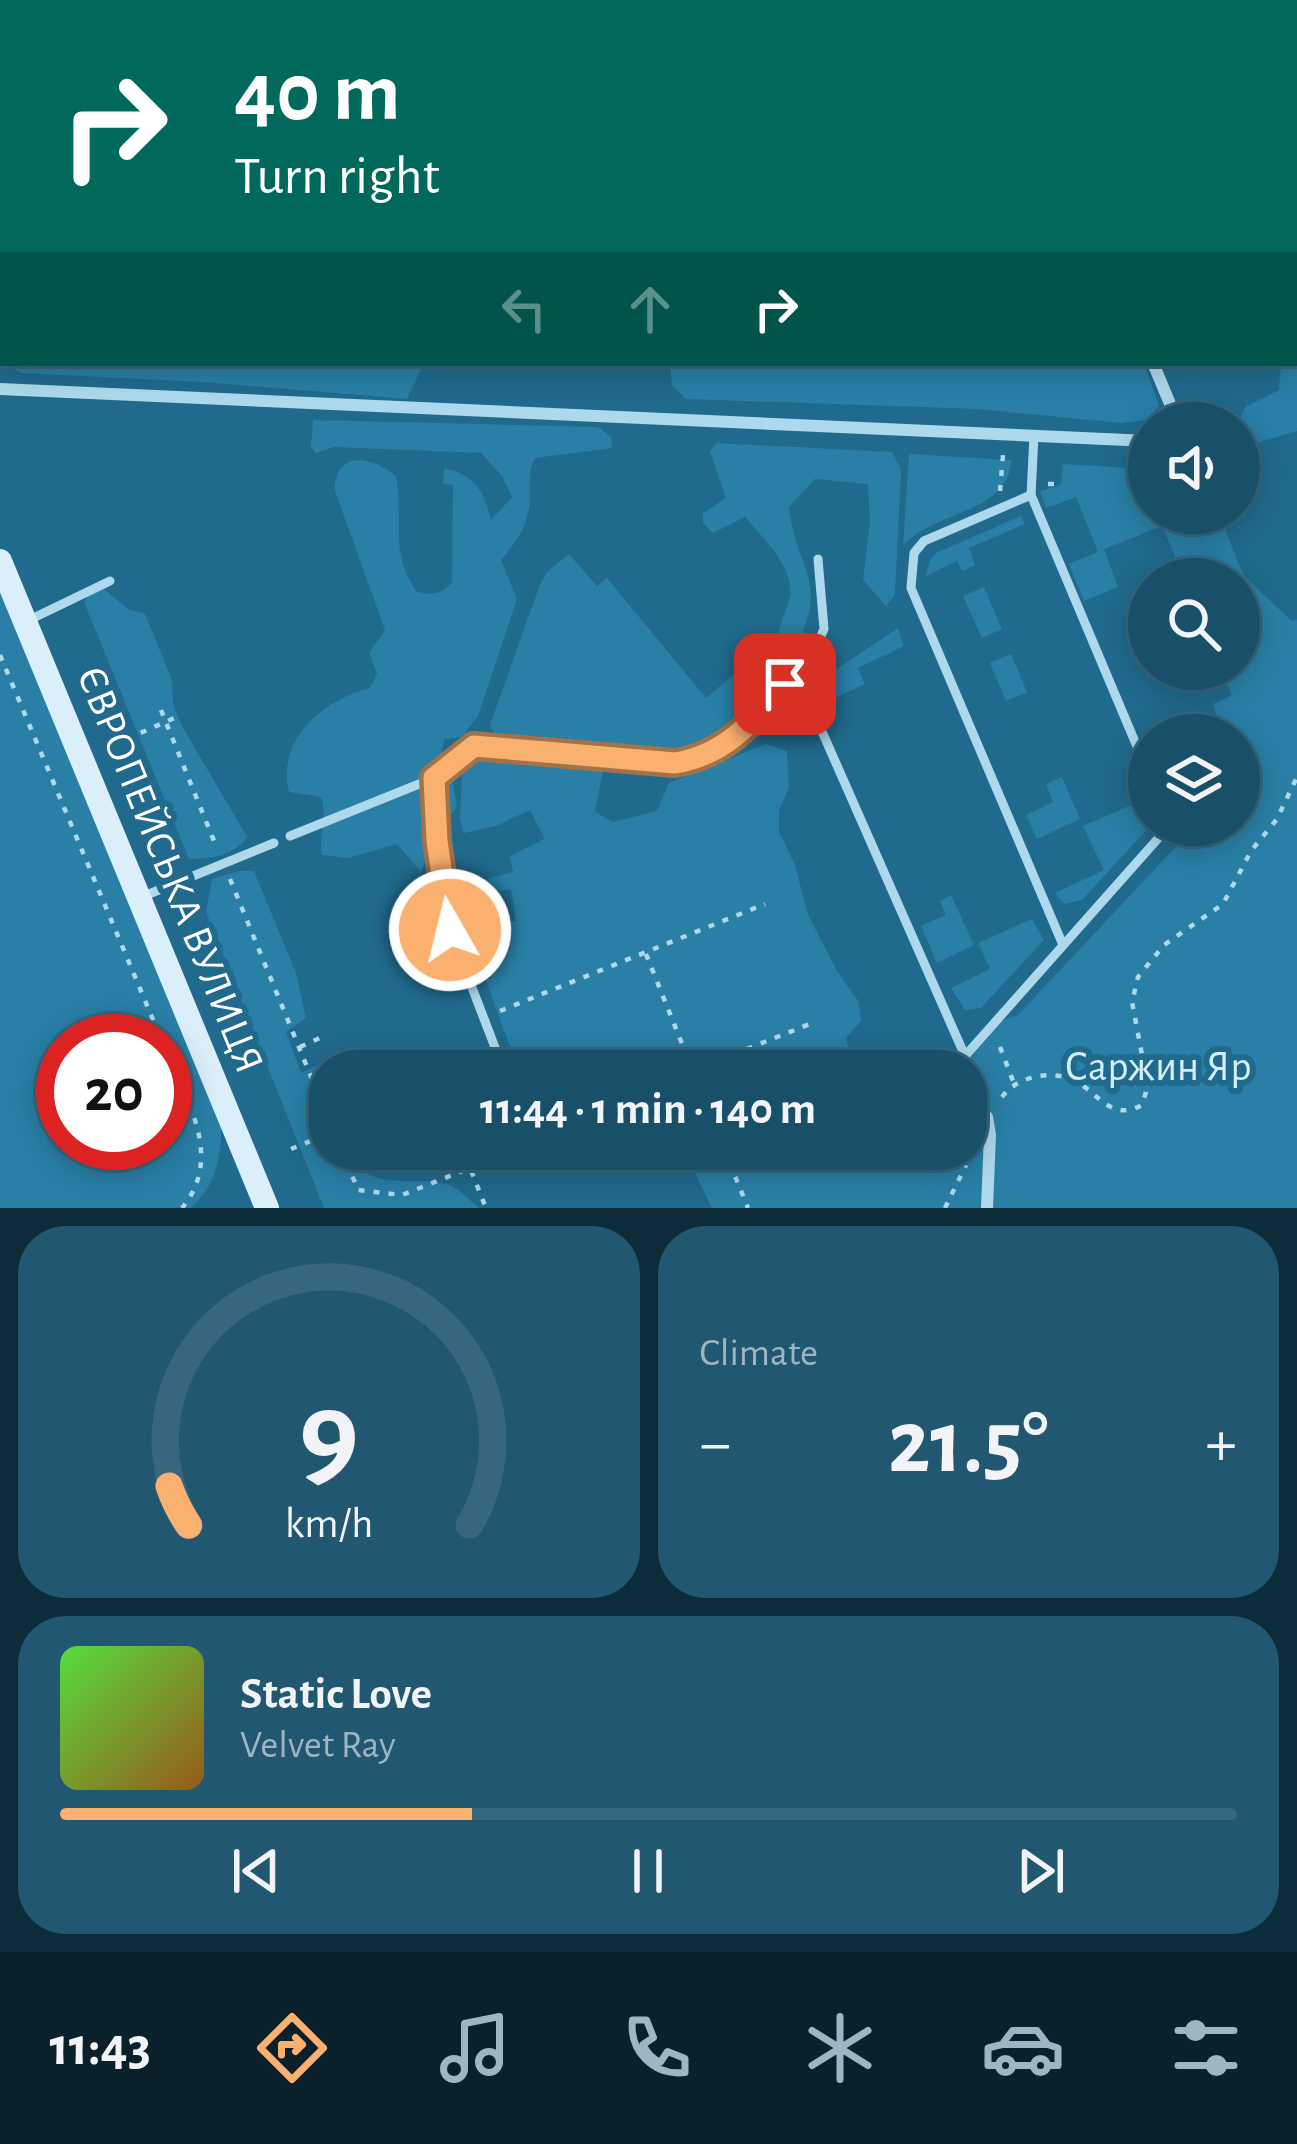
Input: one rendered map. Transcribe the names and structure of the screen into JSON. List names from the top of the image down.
{
  "streets": {
    "main road": ["ЄВРОПЕЙСЬКА ВУЛИЦЯ"]
  },
  "parks": ["Саржин Яр"],
  "page": {
    "turn": ["40 m", "Turn right"],
    "limit": "20",
    "trip": "11:44 · 1 min · 140 m",
    "tile": "Climate",
    "heat": ["−", "21.5°", "+"],
    "song": ["Static Love", "Velvet Ray"],
    "tabs": "11:43",
    "gauge": ["9", "km/h"]
  }
}
